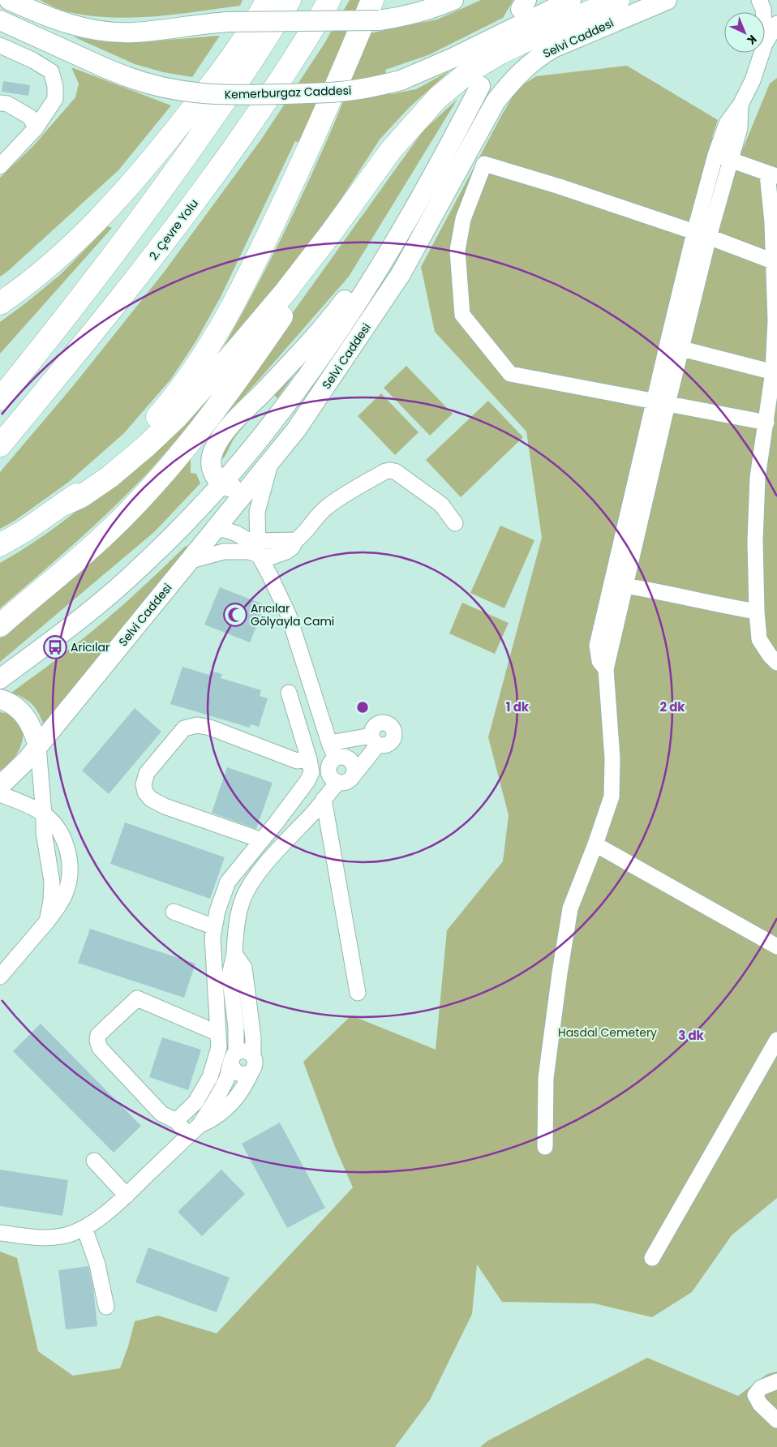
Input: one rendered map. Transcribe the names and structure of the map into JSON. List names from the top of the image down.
{
  "streets": {
    "highway": ["2. Çevre Yolu"],
    "main road": ["Selvi Caddesi", "Kemerburgaz Caddesi"]
  },
  "parks": ["Hasdal Cemetery"],
  "places": {
    "mosque": ["Arıcılar Gölyayla Cami"],
    "bus stop": ["Aricılar"]
  },
  "north": "bottom right",
  "rings": ["1 dk", "2 dk", "3 dk"]
}
